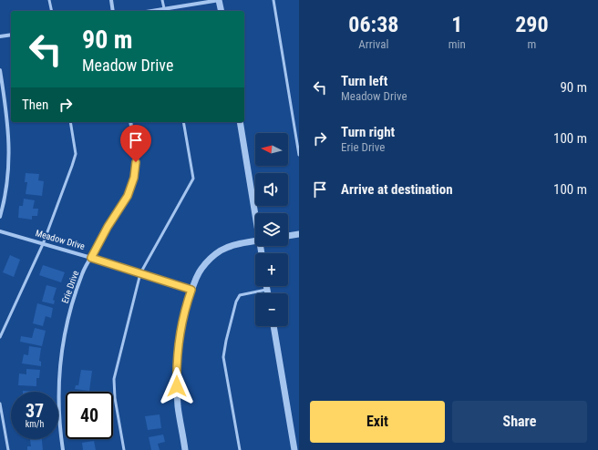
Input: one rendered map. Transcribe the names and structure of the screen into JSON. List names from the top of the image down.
{
  "streets": {
    "street": ["Meadow Drive", "Erie Drive"]
  },
  "crossings": [
    ["Meadow Drive", "Erie Drive"]
  ],
  "north": "left",
  "page": {
    "eta": [
      "06:38",
      "Arrival",
      "1",
      "min",
      "290",
      "m"
    ],
    "turn": ["90 m", "Meadow Drive"],
    "list": [
      {
        "name": "Turn left",
        "note": "Meadow Drive",
        "value": "90 m"
      },
      {
        "name": "Turn right",
        "note": "Erie Drive",
        "value": "100 m"
      },
      {
        "name": "Arrive at destination",
        "value": "100 m"
      }
    ],
    "then": "Then",
    "map_buttons": ["+", "−"],
    "speed": "37 km/h",
    "limit": "40",
    "buttons": ["Exit", "Share"]
  }
}
